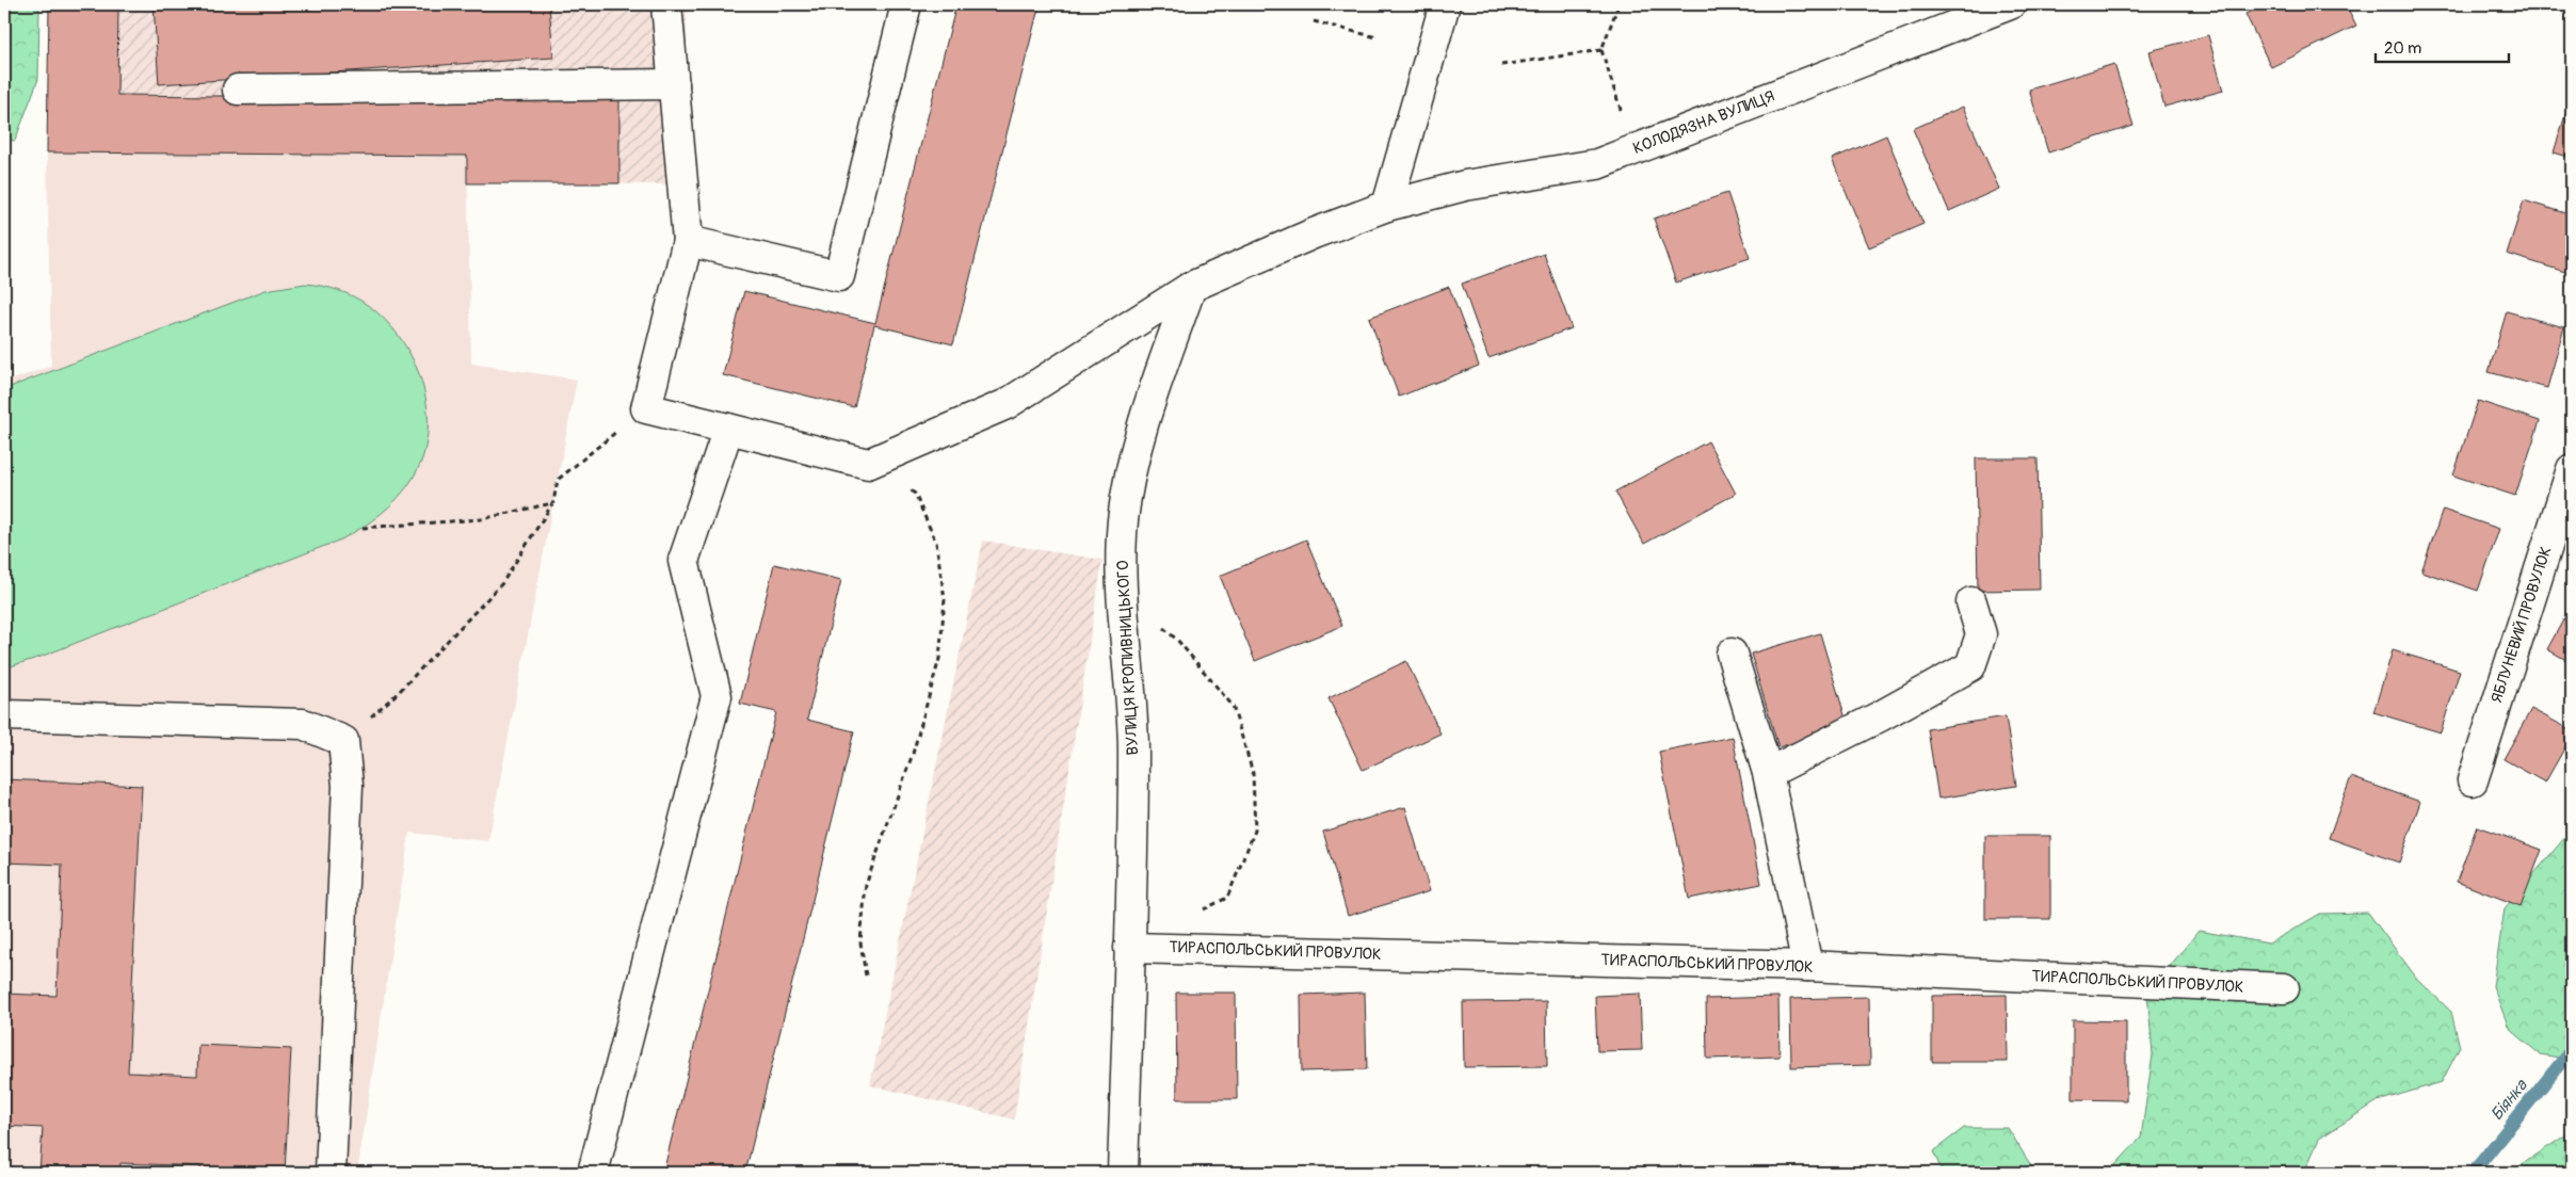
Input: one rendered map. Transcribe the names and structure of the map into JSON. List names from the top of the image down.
{
  "streets": {
    "street": [
      "КОЛОДЯЗНА ВУЛИЦЯ",
      "ЯБЛУНЕВИЙ ПРОВУЛОК",
      "ВУЛИЦЯ КРОПИВНИЦЬКОГО",
      "ТИРАСПОЛЬСЬКИЙ ПРОВУЛОК"
    ]
  },
  "crossings": [
    ["ВУЛИЦЯ КРОПИВНИЦЬКОГО", "ТИРАСПОЛЬСЬКИЙ ПРОВУЛОК"]
  ],
  "water": ["Біянка"],
  "scale_bar": "20 m"
}
